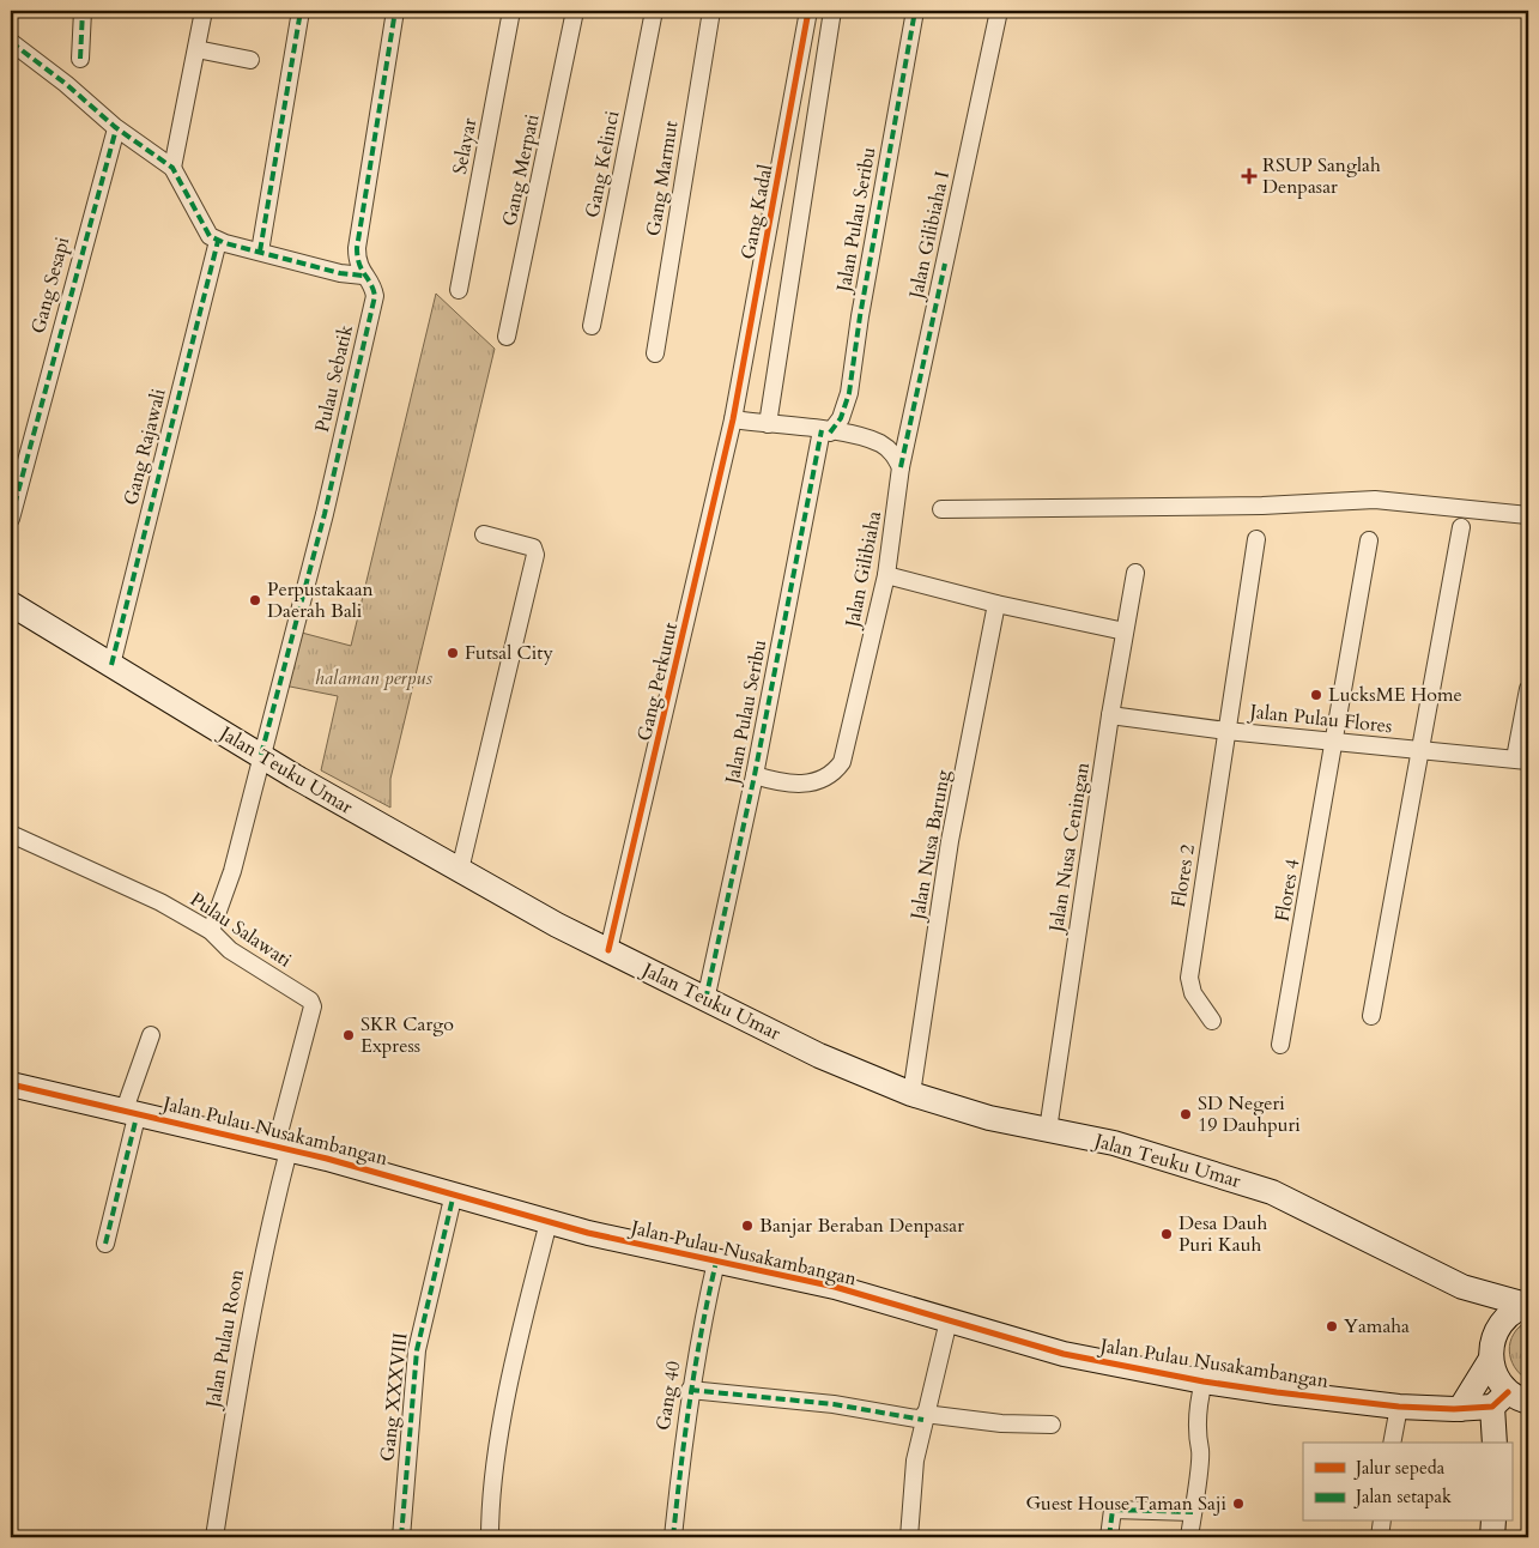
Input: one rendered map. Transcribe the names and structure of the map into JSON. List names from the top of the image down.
{
  "streets": {
    "main road": ["Jalan Teuku Umar", "Jalan Pulau Nusakambangan"],
    "street": [
      "Selayar",
      "Gang Kelinci",
      "Gang Merpati",
      "Gang Marmut",
      "Gang Kadal",
      "Jalan Pulau Seribu",
      "Jalan Gilibiaha I",
      "Gang Sesapi",
      "Pulau Sebatik",
      "Gang Rajawali",
      "Jalan Gilibiaha",
      "Gang Perkutut",
      "Jalan Pulau Flores",
      "Jalan Nusa Barung",
      "Jalan Nusa Ceningan",
      "Flores 2",
      "Flores 4",
      "Pulau Salawati",
      "Jalan Pulau Roon",
      "Gang 40",
      "Gang XXXVIII"
    ]
  },
  "crossings": [
    ["Gang Kadal", "Gang Perkutut"],
    ["Jalan Pulau Seribu", "Jalan Gilibiaha"],
    ["Jalan Pulau Seribu", "Jalan Teuku Umar"],
    ["Jalan Gilibiaha I", "Jalan Gilibiaha"],
    ["Pulau Sebatik", "Jalan Teuku Umar"],
    ["Pulau Sebatik", "Pulau Salawati"],
    ["Gang Rajawali", "Jalan Teuku Umar"],
    ["Gang Perkutut", "Jalan Teuku Umar"],
    ["Jalan Pulau Flores", "Jalan Nusa Ceningan"],
    ["Jalan Pulau Flores", "Flores 2"],
    ["Jalan Pulau Flores", "Flores 4"],
    ["Jalan Teuku Umar", "Jalan Nusa Barung"],
    ["Jalan Teuku Umar", "Jalan Nusa Ceningan"],
    ["Pulau Salawati", "Jalan Pulau Nusakambangan"],
    ["Pulau Salawati", "Jalan Pulau Roon"],
    ["Jalan Pulau Nusakambangan", "Jalan Pulau Roon"],
    ["Jalan Pulau Nusakambangan", "Gang 40"],
    ["Jalan Pulau Nusakambangan", "Gang XXXVIII"]
  ],
  "parks": ["halaman perpus"],
  "places": {
    "health": ["RSUP Sanglah Denpasar"],
    "other": [
      "Perpustakaan Daerah Bali",
      "Futsal City",
      "LucksME Home",
      "SKR Cargo Express",
      "SD Negeri 19 Dauhpuri",
      "Banjar Beraban Denpasar",
      "Desa Dauh Puri Kauh",
      "Yamaha",
      "Guest House Taman Saji"
    ]
  },
  "legend": ["Jalur sepeda", "Jalan setapak"]
}
